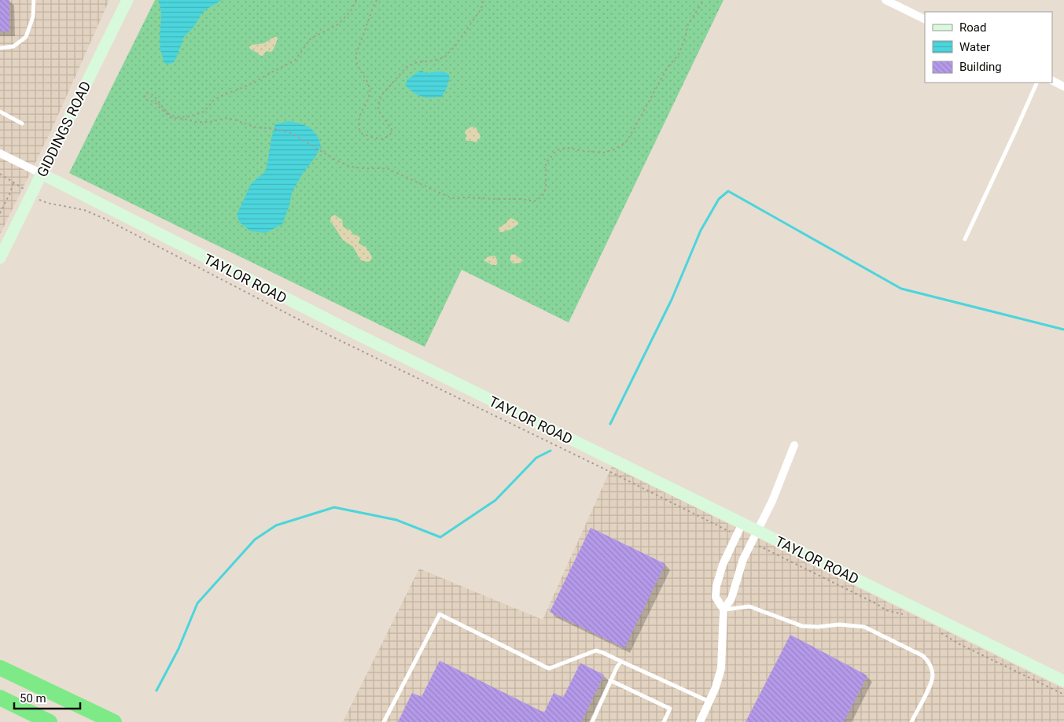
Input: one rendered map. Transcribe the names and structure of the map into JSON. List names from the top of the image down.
{
  "streets": {
    "street": ["GIDDINGS ROAD", "TAYLOR ROAD"]
  },
  "crossings": [
    ["GIDDINGS ROAD", "TAYLOR ROAD"]
  ],
  "legend": ["Road", "Water", "Building"],
  "scale_bar": "50 m"
}
